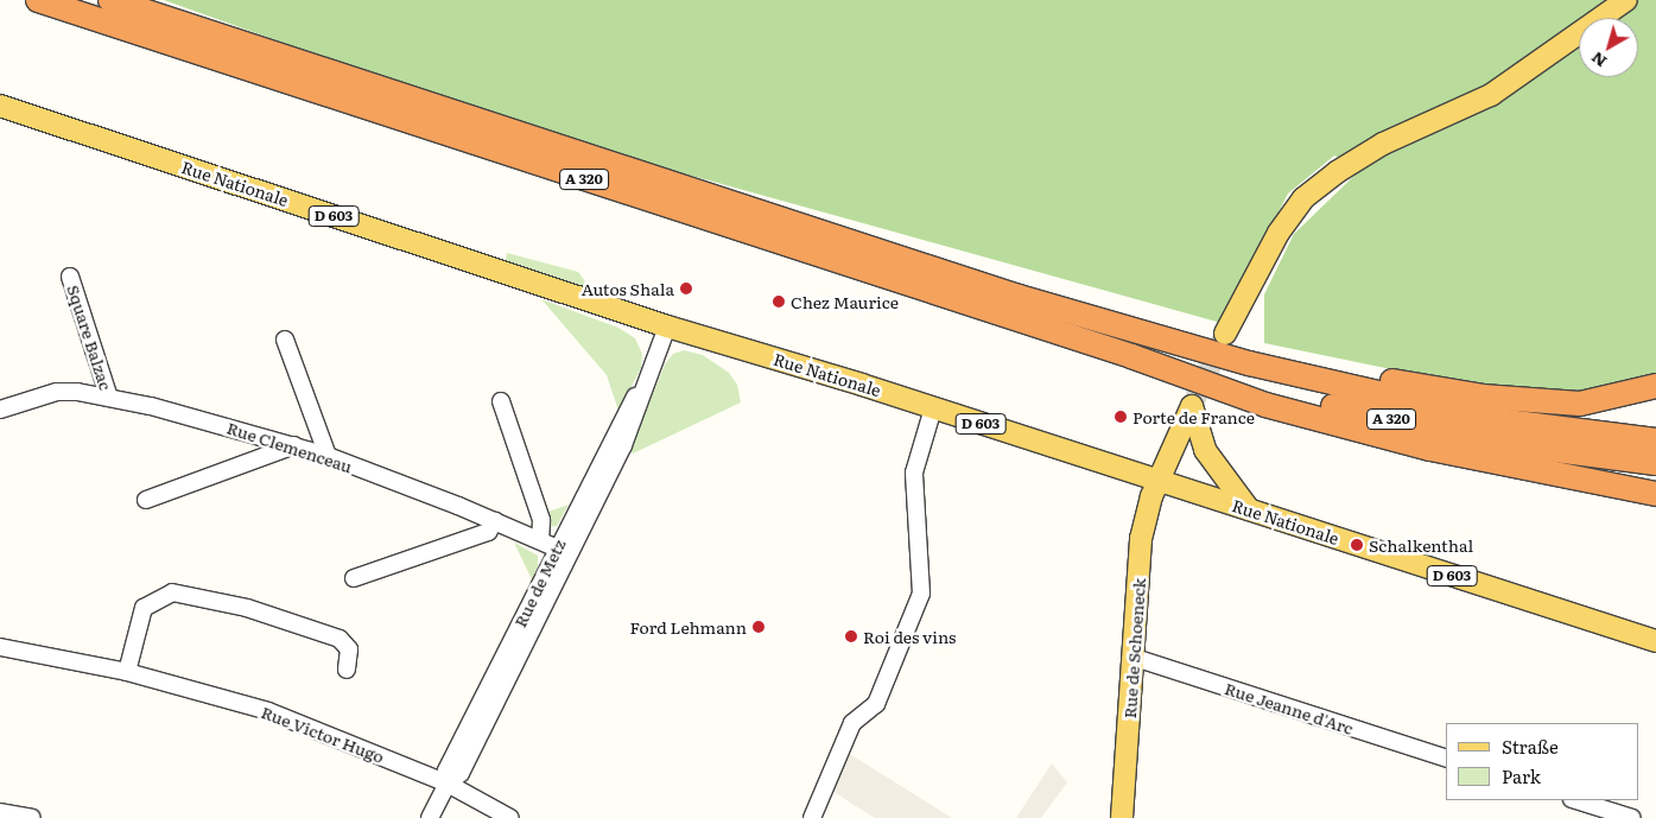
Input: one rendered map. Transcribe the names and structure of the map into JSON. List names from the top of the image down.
{
  "streets": {
    "highway": ["A 320"],
    "main road": ["Rue Nationale", "D 603", "Rue de Schoeneck"],
    "street": [
      "Square Balzac",
      "Rue Clemenceau",
      "Rue de Metz",
      "Rue Jeanne d'Arc",
      "Rue Victor Hugo"
    ]
  },
  "crossings": [
    ["Rue Nationale", "Rue de Metz"],
    ["Rue Nationale", "Rue de Schoeneck"],
    ["Square Balzac", "Rue Clemenceau"],
    ["Rue Clemenceau", "Rue de Metz"],
    ["Rue de Metz", "Rue Victor Hugo"],
    ["Rue de Schoeneck", "Rue Jeanne d'Arc"]
  ],
  "places": [
    "Autos Shala",
    "Chez Maurice",
    "Porte de France",
    "Schalkenthal",
    "Ford Lehmann",
    "Roi des vins"
  ],
  "legend": ["Straße", "Park"],
  "north": "bottom left"
}
